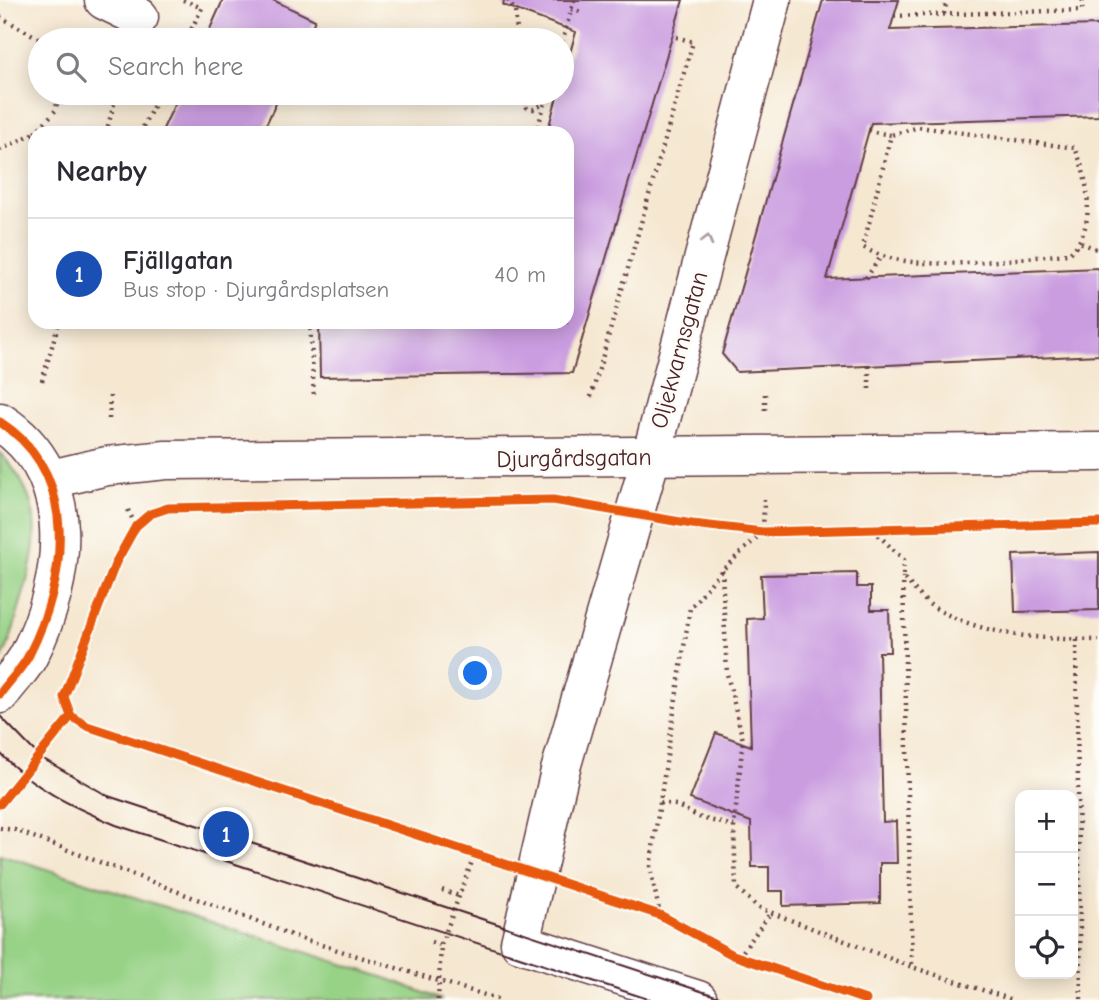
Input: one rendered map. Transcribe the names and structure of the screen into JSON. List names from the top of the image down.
{
  "streets": {
    "street": ["Oljekvarnsgatan", "Djurgårdsgatan"]
  },
  "crossings": [
    ["Oljekvarnsgatan", "Djurgårdsgatan"]
  ],
  "one_way": ["Oljekvarnsgatan"],
  "page": {
    "search": "Search here",
    "heading": "Nearby",
    "list": [
      {
        "mark": "1",
        "name": "Fjällgatan",
        "note": "Bus stop · Djurgårdsplatsen",
        "value": "40 m"
      }
    ],
    "map_buttons": ["+", "−"],
    "pins": "1"
  }
}
